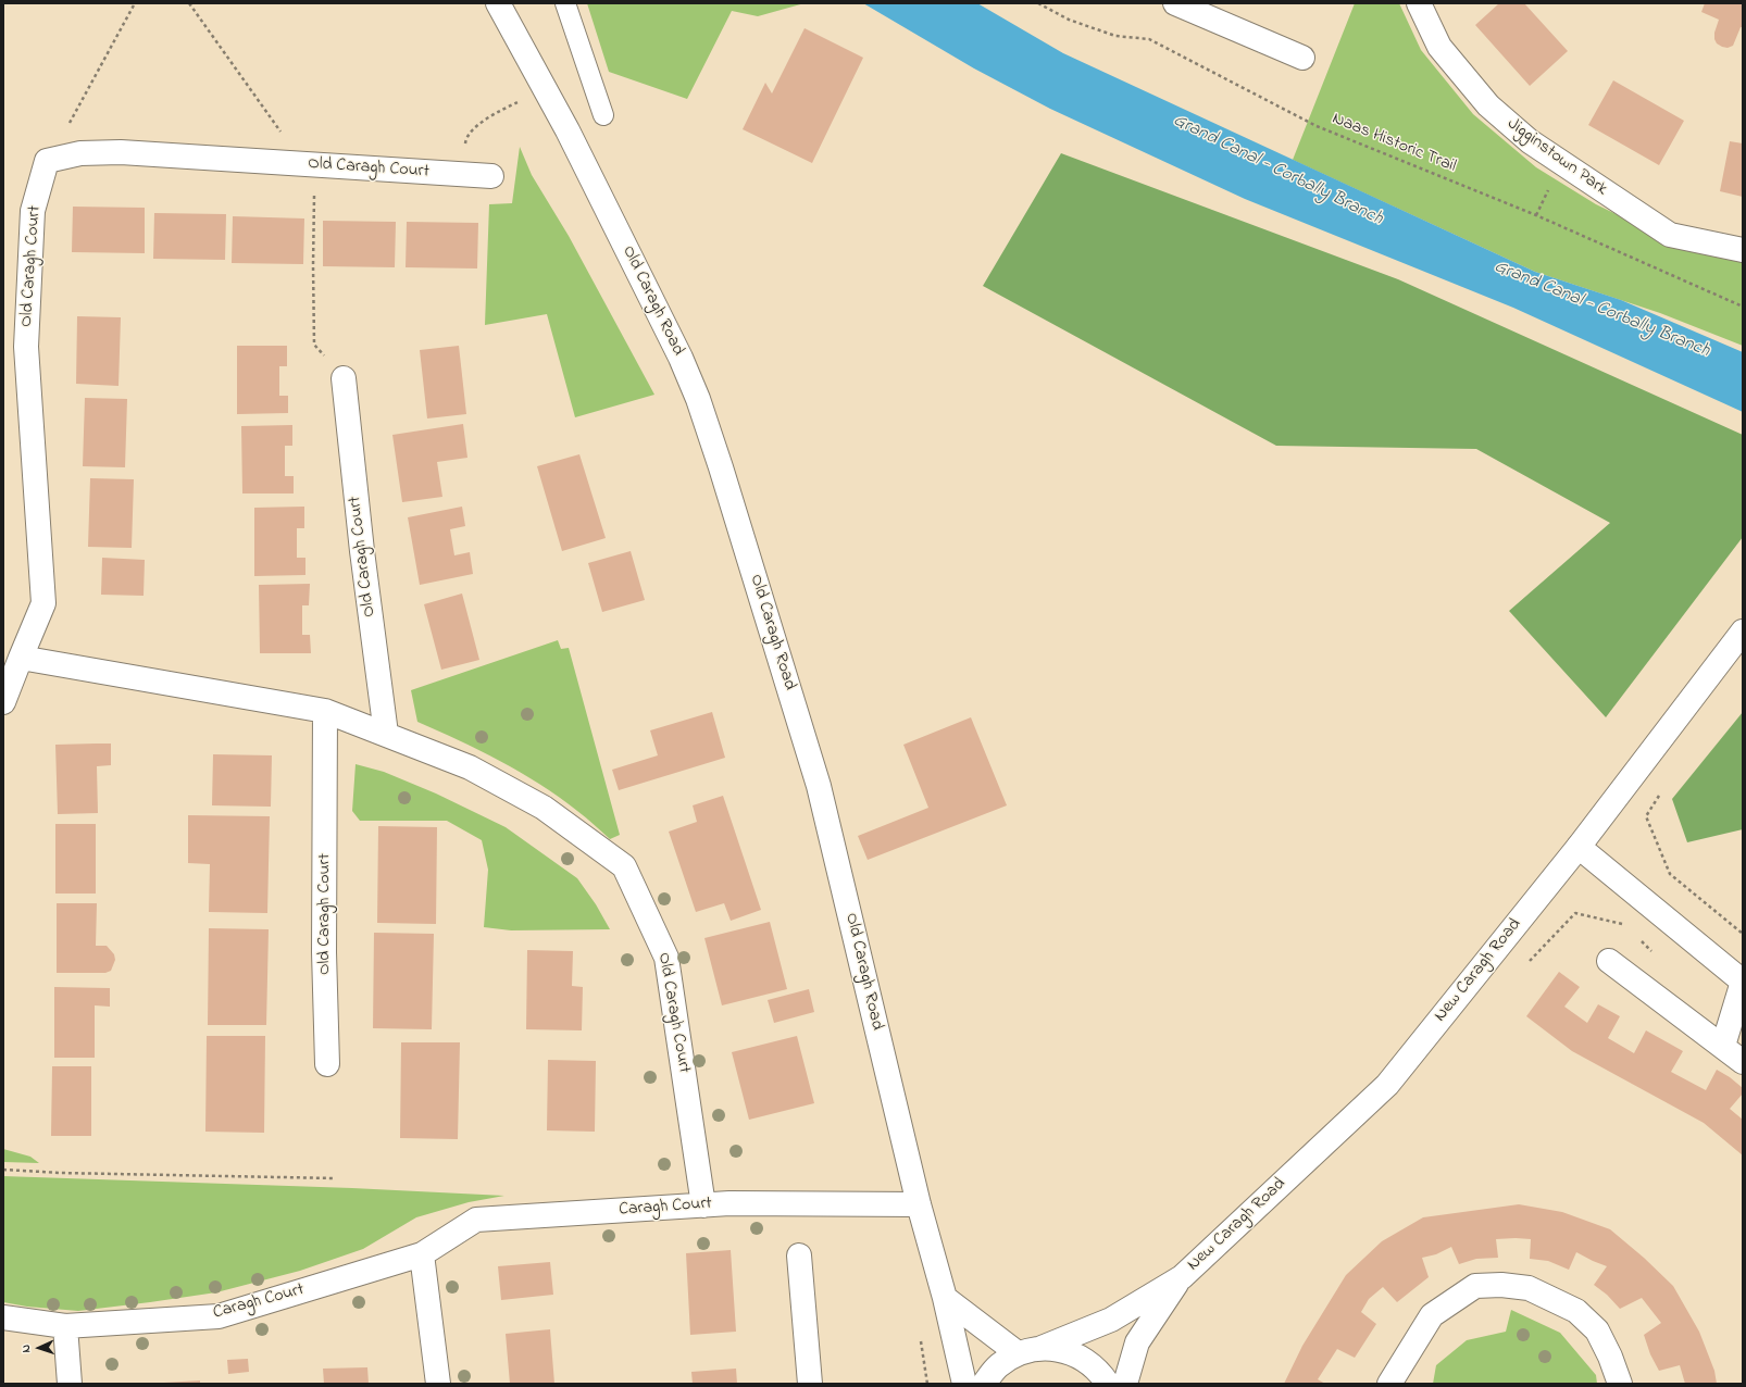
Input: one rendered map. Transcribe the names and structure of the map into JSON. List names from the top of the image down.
{
  "streets": {
    "street": [
      "Jigginstown Park",
      "Old Caragh Court",
      "Old Caragh Road",
      "New Caragh Road",
      "Caragh Court"
    ],
    "path": ["Naas Historic Trail"]
  },
  "crossings": [
    ["Old Caragh Court", "Caragh Court"],
    ["Old Caragh Road", "Caragh Court"]
  ],
  "water": ["Grand Canal - Corbally Branch"],
  "north": "left"
}
